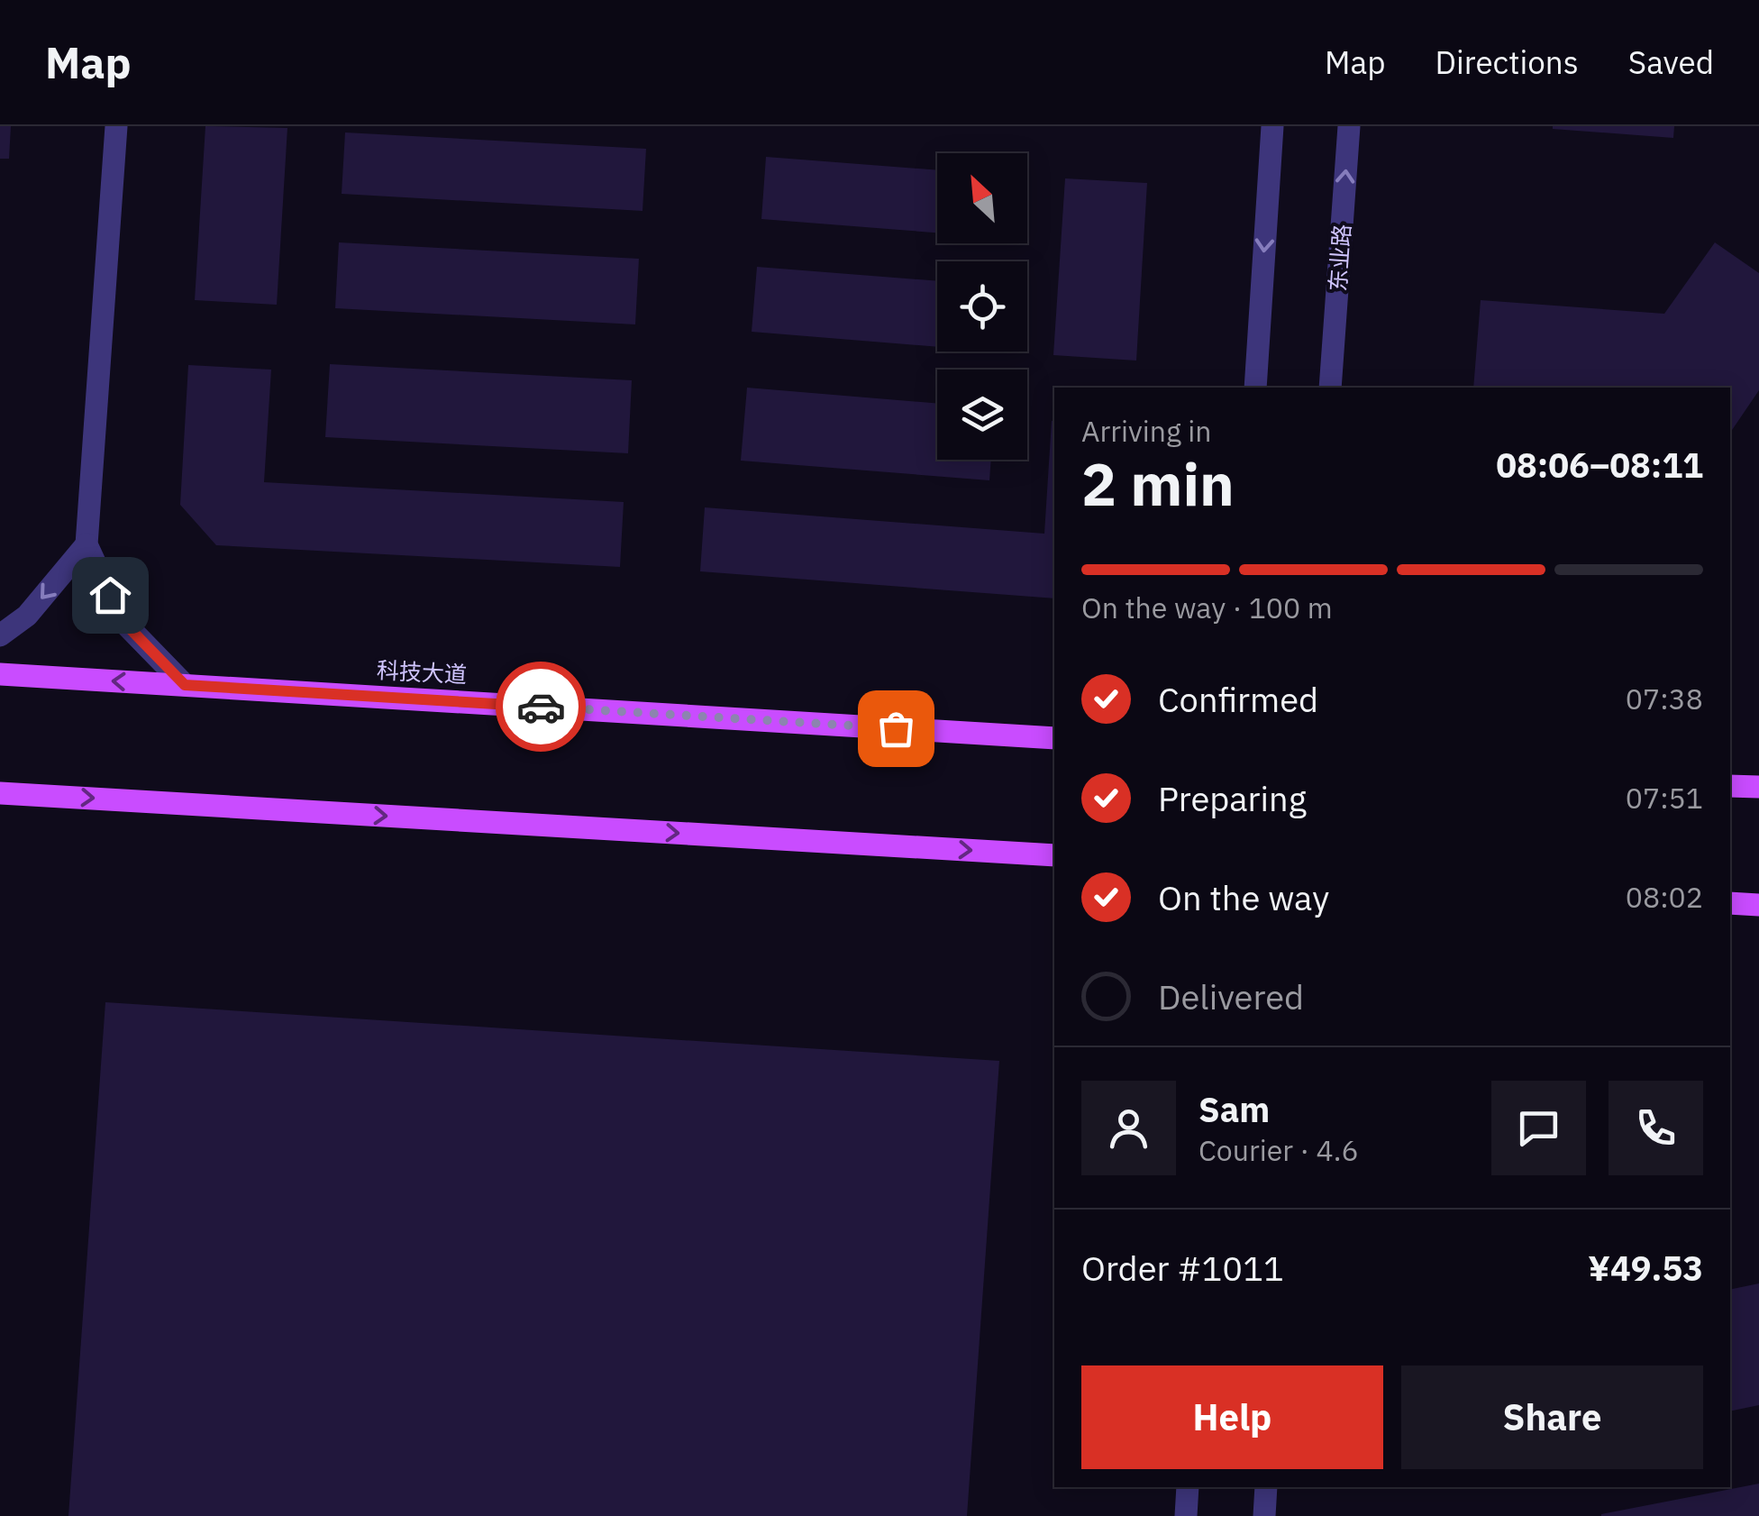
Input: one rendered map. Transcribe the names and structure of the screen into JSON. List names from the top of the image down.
{
  "streets": {
    "main road": ["科技大道"],
    "street": ["东业路"]
  },
  "north": "top left",
  "page": {
    "header": "Map",
    "nav": ["Map", "Directions", "Saved"],
    "heading": ["2 min", "Arriving in", "08:06–08:11"],
    "panel": [
      "Sam",
      "Courier · 4.6",
      "Order #1011",
      "¥49.53"
    ],
    "bar": "On the way · 100 m",
    "list": [
      ["Confirmed", "07:38"],
      ["Preparing", "07:51"],
      ["On the way", "08:02"],
      "Delivered"
    ],
    "buttons": ["Help", "Share"]
  }
}
